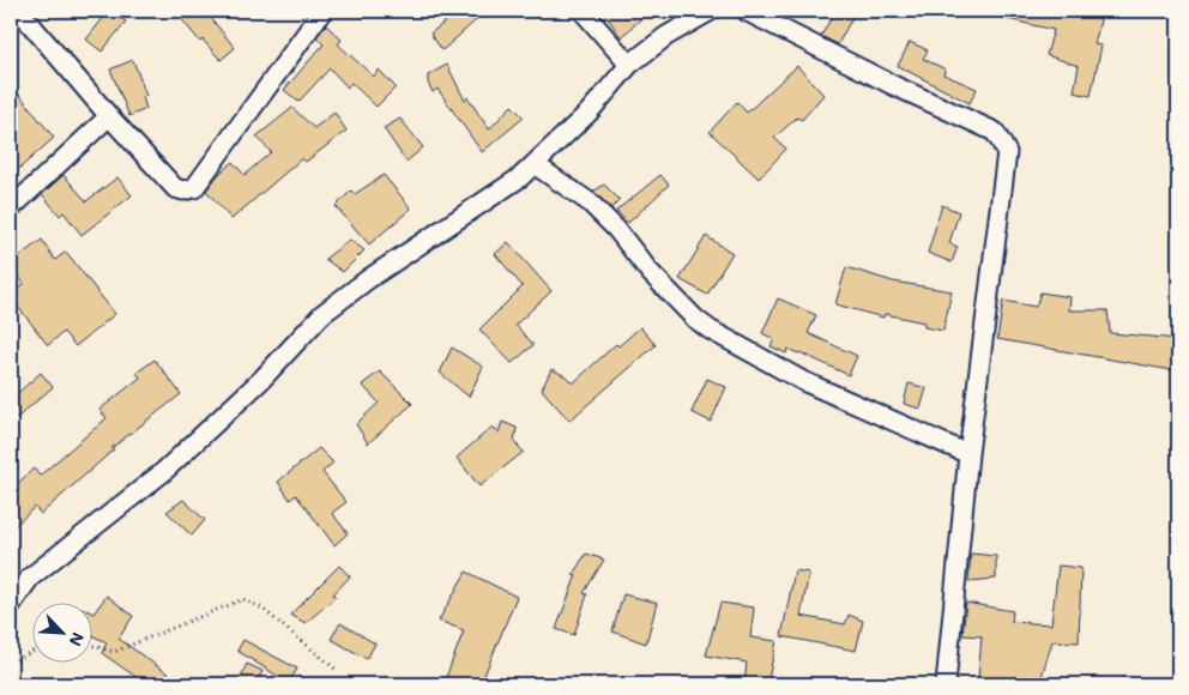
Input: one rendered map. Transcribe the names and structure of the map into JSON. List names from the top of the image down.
{
  "north": "bottom right"
}
